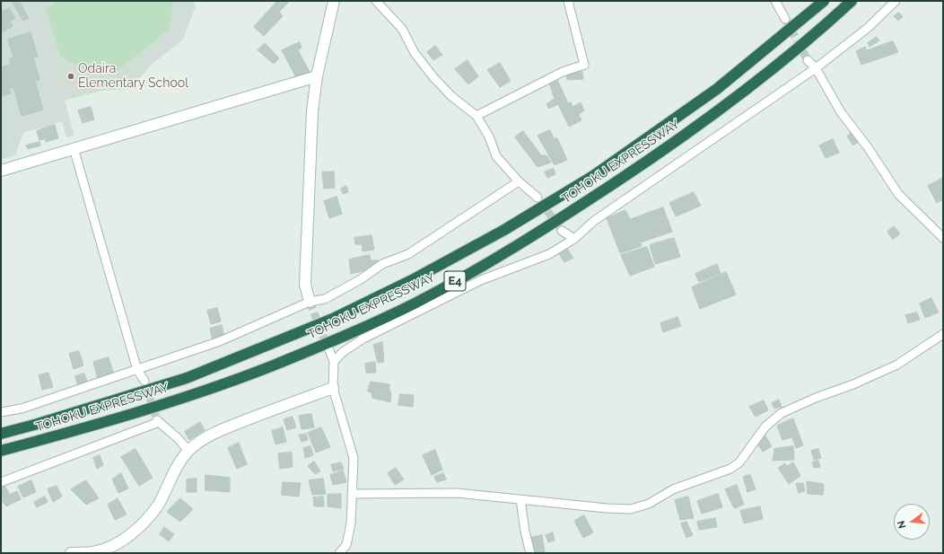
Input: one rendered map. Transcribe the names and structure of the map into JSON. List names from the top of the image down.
{
  "streets": {
    "highway": ["TOHOKU EXPRESSWAY", "E4"]
  },
  "places": ["Odaira Elementary School"],
  "north": "left"
}
